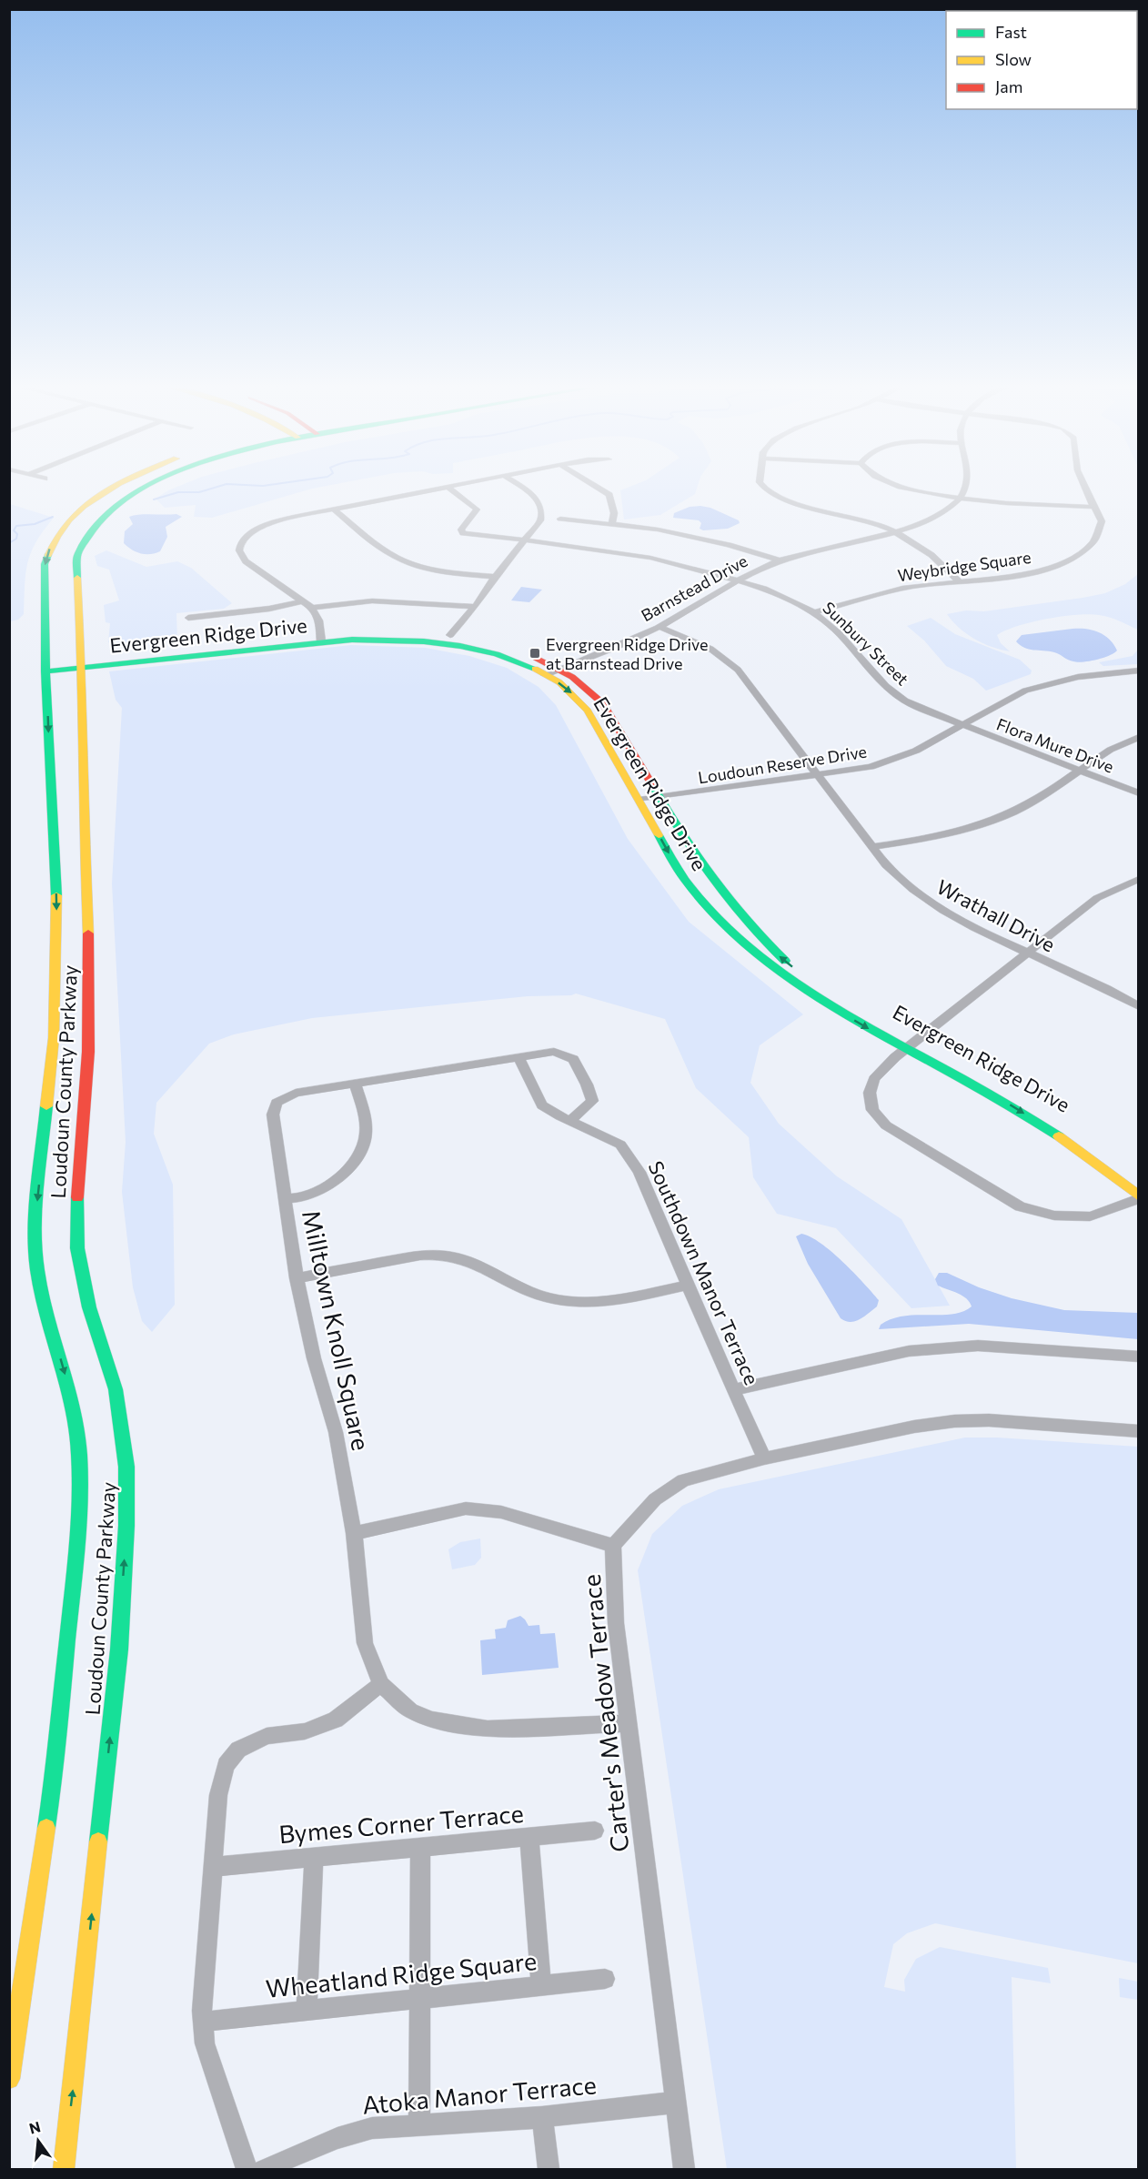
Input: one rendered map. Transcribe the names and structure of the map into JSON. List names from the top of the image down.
{
  "streets": {
    "main road": ["Evergreen Ridge Drive", "Loudoun County Parkway"],
    "street": [
      "Weybridge Square",
      "Barnstead Drive",
      "Sunbury Street",
      "Flora Mure Drive",
      "Loudoun Reserve Drive",
      "Wrathall Drive",
      "Southdown Manor Terrace",
      "Milltown Knoll Square",
      "Carter's Meadow Terrace",
      "Bymes Corner Terrace",
      "Wheatland Ridge Square",
      "Atoka Manor Terrace"
    ]
  },
  "crossings": [
    ["Weybridge Square", "Sunbury Street"],
    ["Barnstead Drive", "Evergreen Ridge Drive"],
    ["Barnstead Drive", "Sunbury Street"],
    ["Barnstead Drive", "Wrathall Drive"],
    ["Evergreen Ridge Drive", "Loudoun Reserve Drive"],
    ["Evergreen Ridge Drive", "Loudoun County Parkway"],
    ["Sunbury Street", "Flora Mure Drive"],
    ["Sunbury Street", "Loudoun Reserve Drive"],
    ["Flora Mure Drive", "Loudoun Reserve Drive"],
    ["Loudoun Reserve Drive", "Wrathall Drive"],
    ["Southdown Manor Terrace", "Milltown Knoll Square"],
    ["Southdown Manor Terrace", "Carter's Meadow Terrace"],
    ["Milltown Knoll Square", "Carter's Meadow Terrace"],
    ["Carter's Meadow Terrace", "Atoka Manor Terrace"]
  ],
  "places": {
    "transit": ["Evergreen Ridge Drive at Barnstead Drive"]
  },
  "legend": ["Fast", "Slow", "Jam"],
  "north": "top"
}
